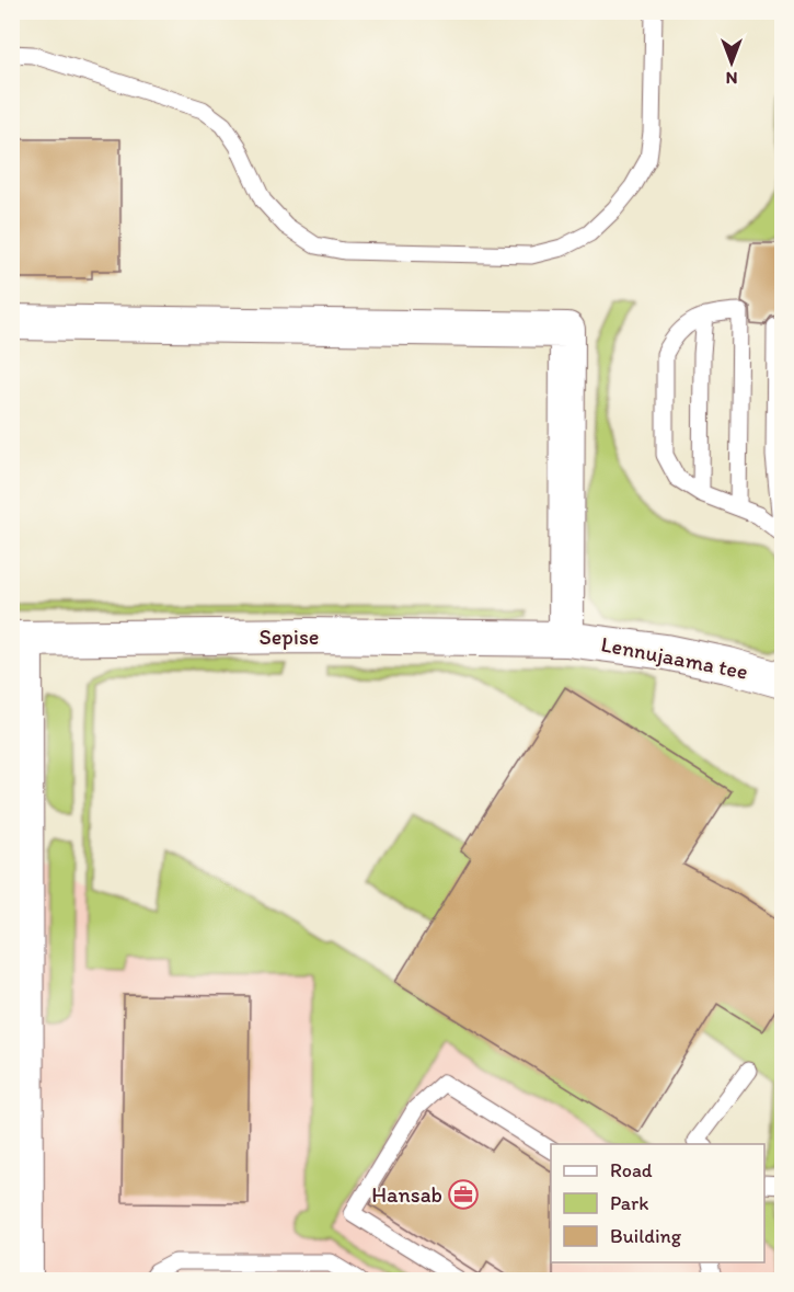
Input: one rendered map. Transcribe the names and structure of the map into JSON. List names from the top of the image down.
{
  "streets": {
    "street": ["Sepise", "Lennujaama tee"]
  },
  "crossings": [
    ["Sepise", "Lennujaama tee"]
  ],
  "places": {
    "office": ["Hansab"]
  },
  "legend": ["Road", "Park", "Building"],
  "north": "bottom"
}
